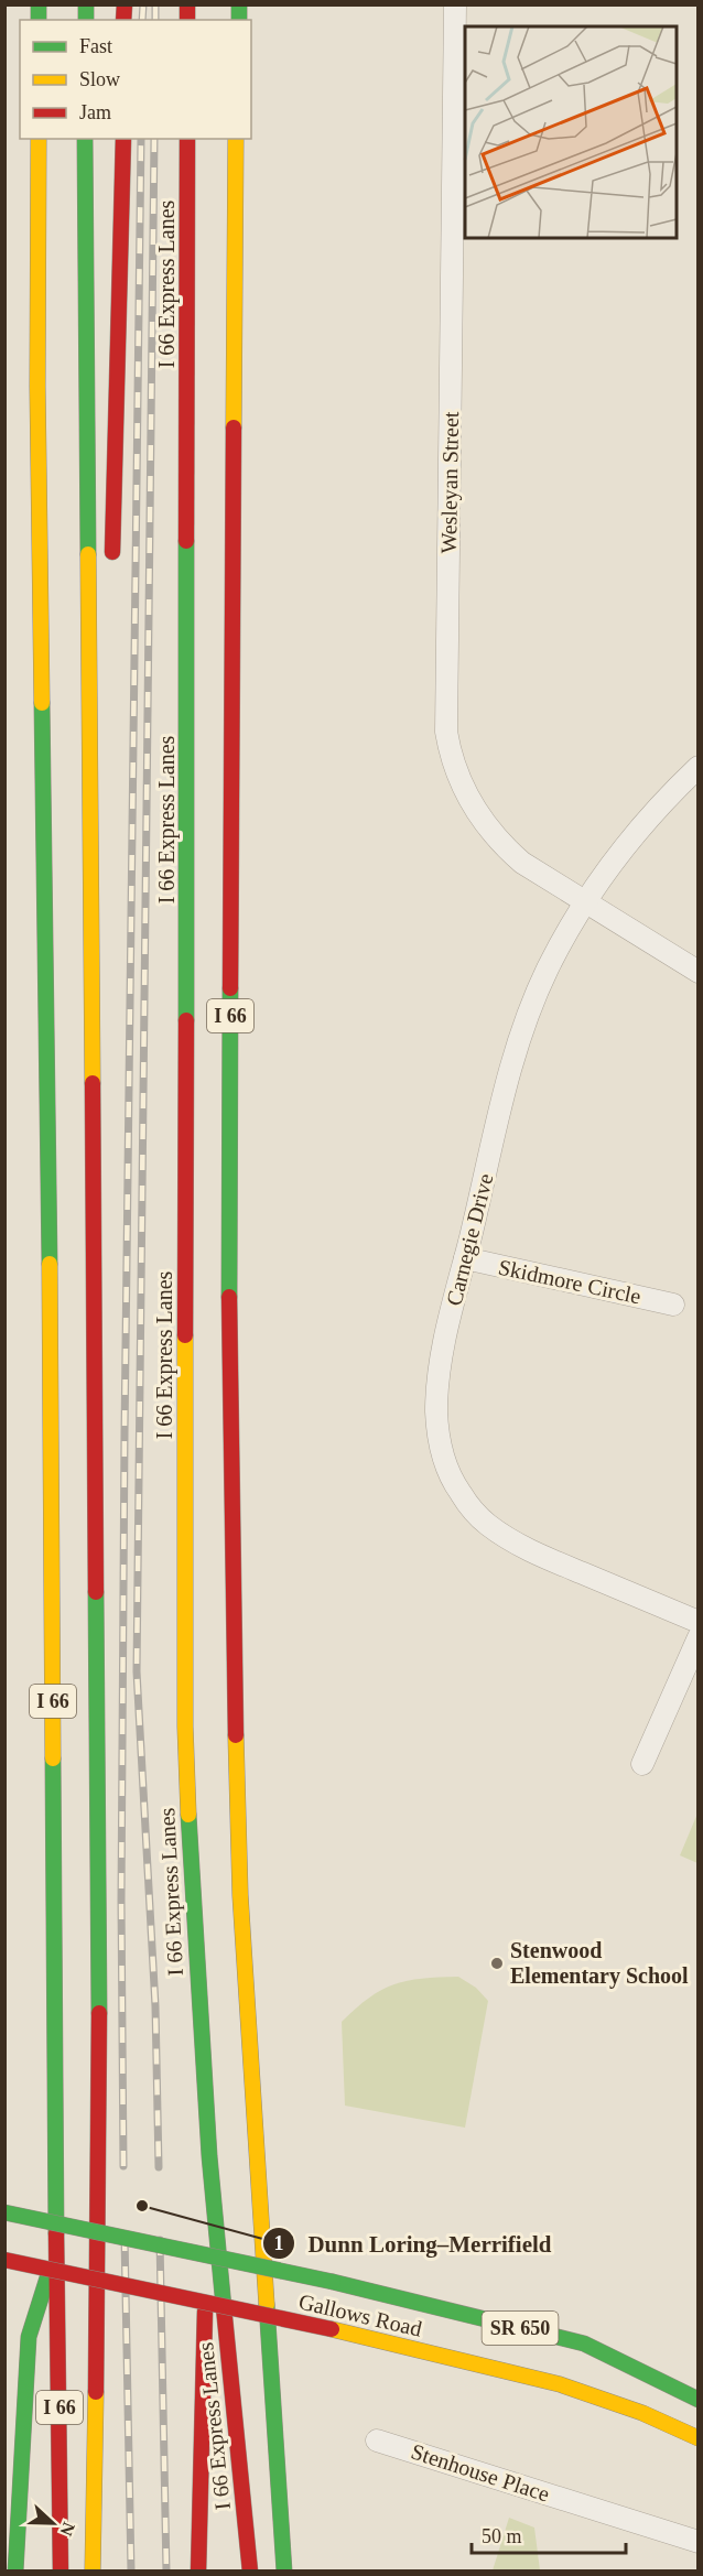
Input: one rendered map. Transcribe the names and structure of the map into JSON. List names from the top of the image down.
{
  "streets": {
    "main road": [
      "I 66 Express Lanes",
      "I 66",
      "Gallows Road",
      "SR 650"
    ],
    "street": [
      "Wesleyan Street",
      "Carnegie Drive",
      "Skidmore Circle",
      "Stenhouse Place"
    ]
  },
  "crossings": [
    ["Wesleyan Street", "Carnegie Drive"],
    ["Carnegie Drive", "Skidmore Circle"]
  ],
  "places": ["Stenwood Elementary School", "Dunn Loring–Merrifield"],
  "legend": ["Fast", "Slow", "Jam"],
  "scale_bar": "50 m",
  "north": "right"
}
